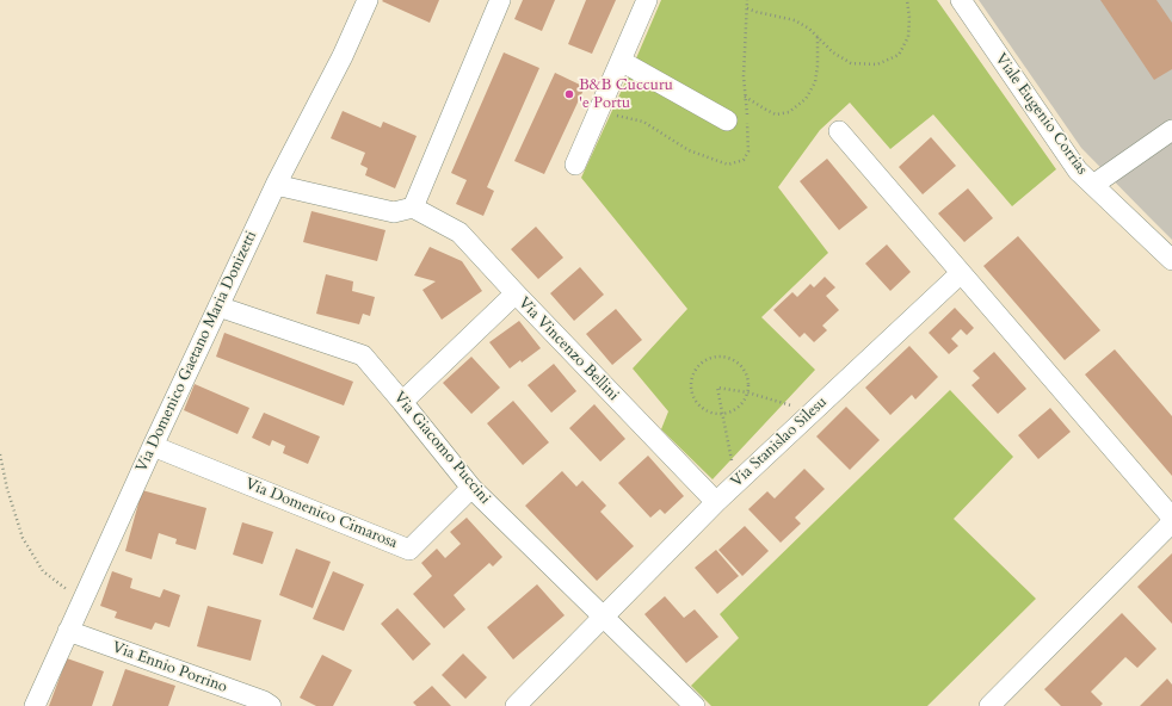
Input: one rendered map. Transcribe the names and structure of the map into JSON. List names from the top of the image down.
{
  "streets": {
    "street": [
      "Viale Eugenio Corrias",
      "Via Vincenzo Bellini",
      "Via Domenico Gaetano Maria Donizetti",
      "Via Stanislao Silesu",
      "Via Giacomo Puccini",
      "Via Domenico Cimarosa",
      "Via Ennio Porrino"
    ]
  },
  "crossings": [
    ["Via Vincenzo Bellini", "Via Stanislao Silesu"],
    ["Via Domenico Gaetano Maria Donizetti", "Via Giacomo Puccini"],
    ["Via Domenico Gaetano Maria Donizetti", "Via Domenico Cimarosa"],
    ["Via Domenico Gaetano Maria Donizetti", "Via Ennio Porrino"],
    ["Via Stanislao Silesu", "Via Giacomo Puccini"],
    ["Via Giacomo Puccini", "Via Domenico Cimarosa"]
  ],
  "places": ["B&B Cuccuru 'e Portu"]
}
